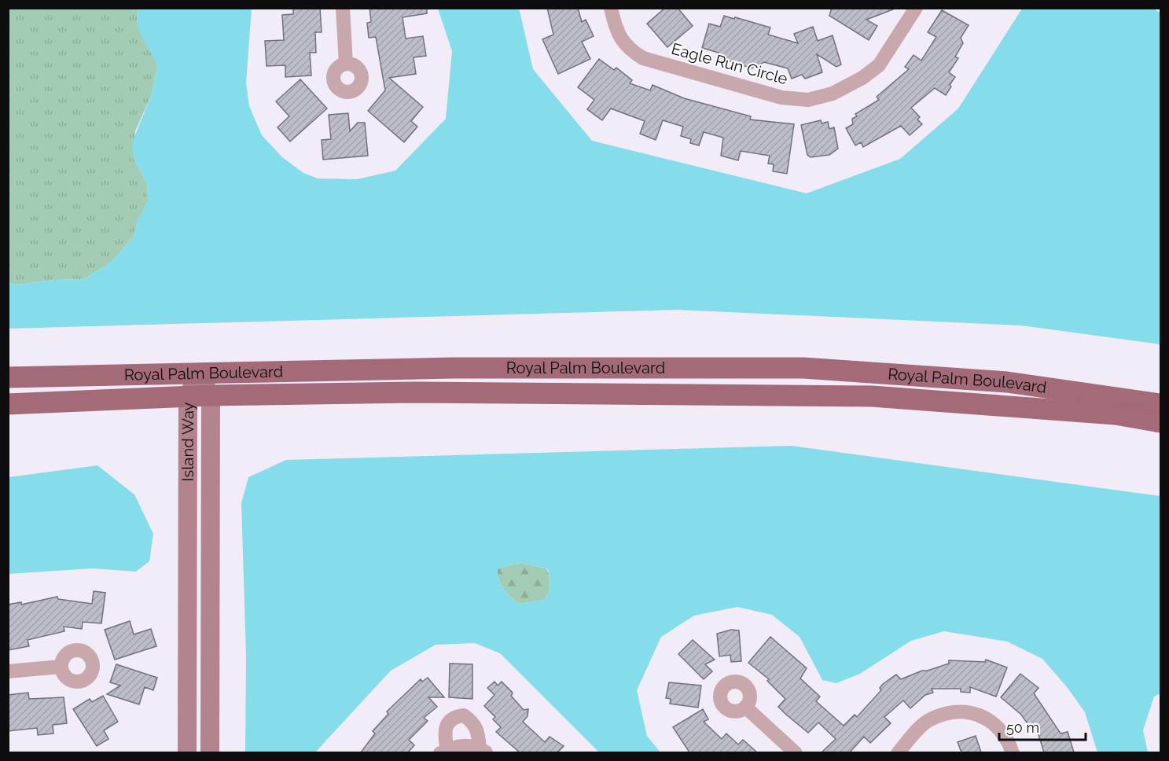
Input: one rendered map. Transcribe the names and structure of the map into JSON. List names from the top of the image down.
{
  "streets": {
    "main road": ["Royal Palm Boulevard"],
    "street": ["Eagle Run Circle", "Island Way"]
  },
  "crossings": [
    ["Royal Palm Boulevard", "Island Way"]
  ],
  "scale_bar": "50 m"
}
